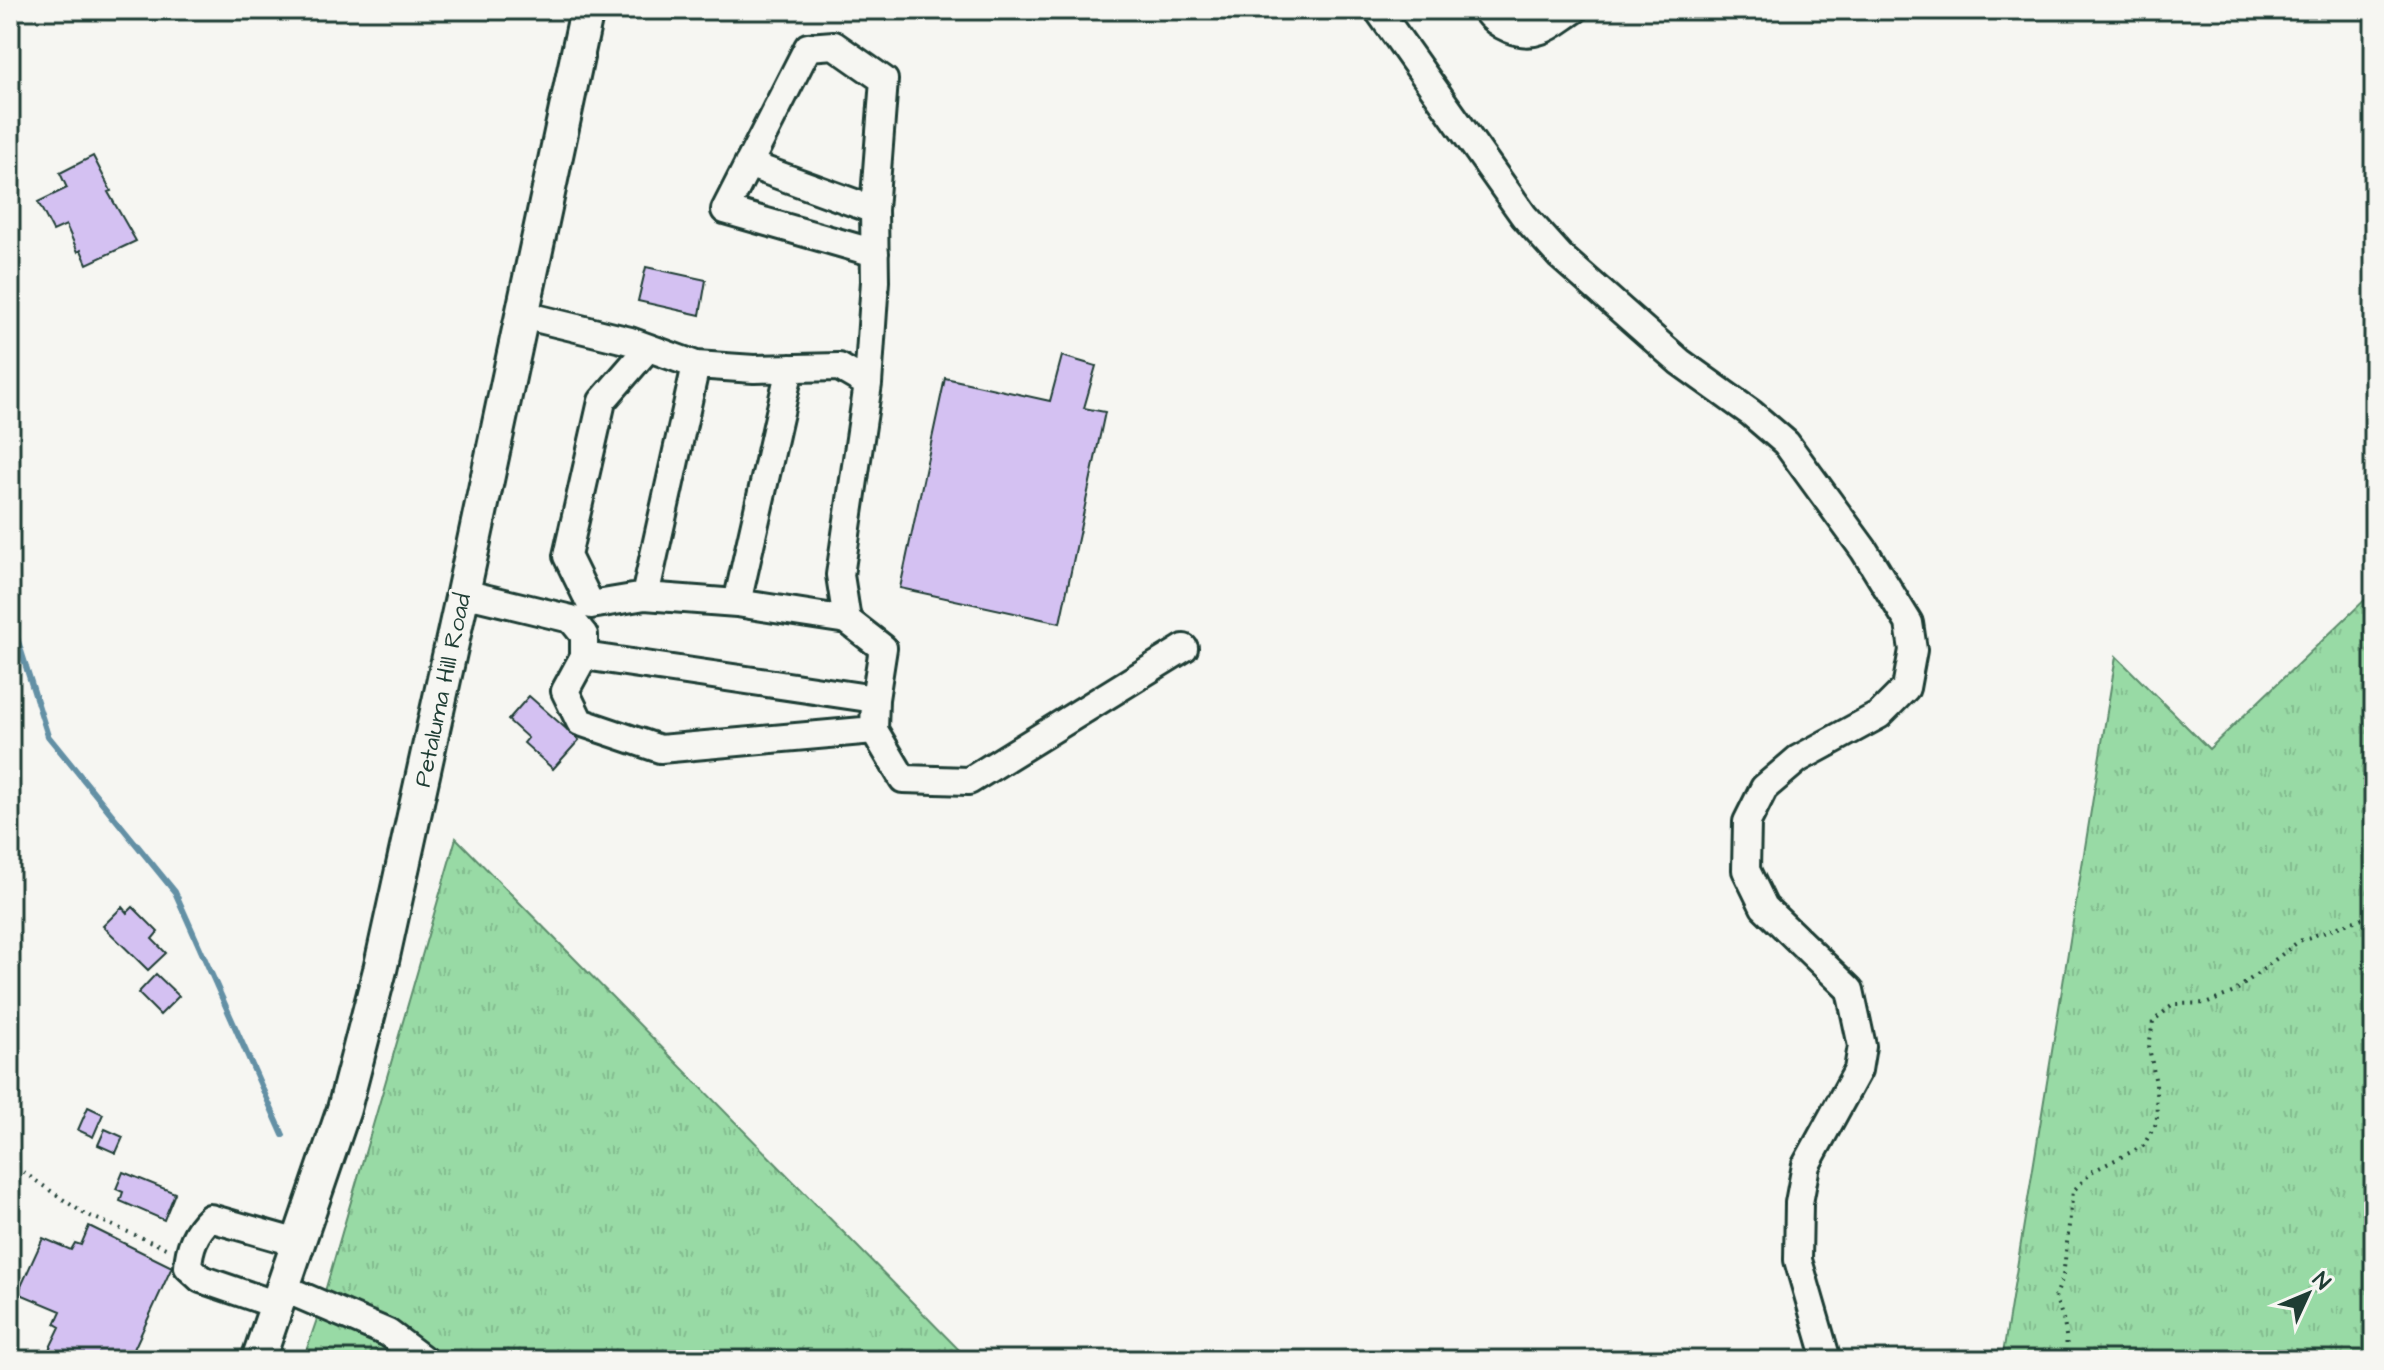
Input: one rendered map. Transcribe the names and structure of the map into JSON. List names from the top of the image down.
{
  "streets": {
    "main road": ["Petaluma Hill Road"]
  },
  "north": "top right"
}
